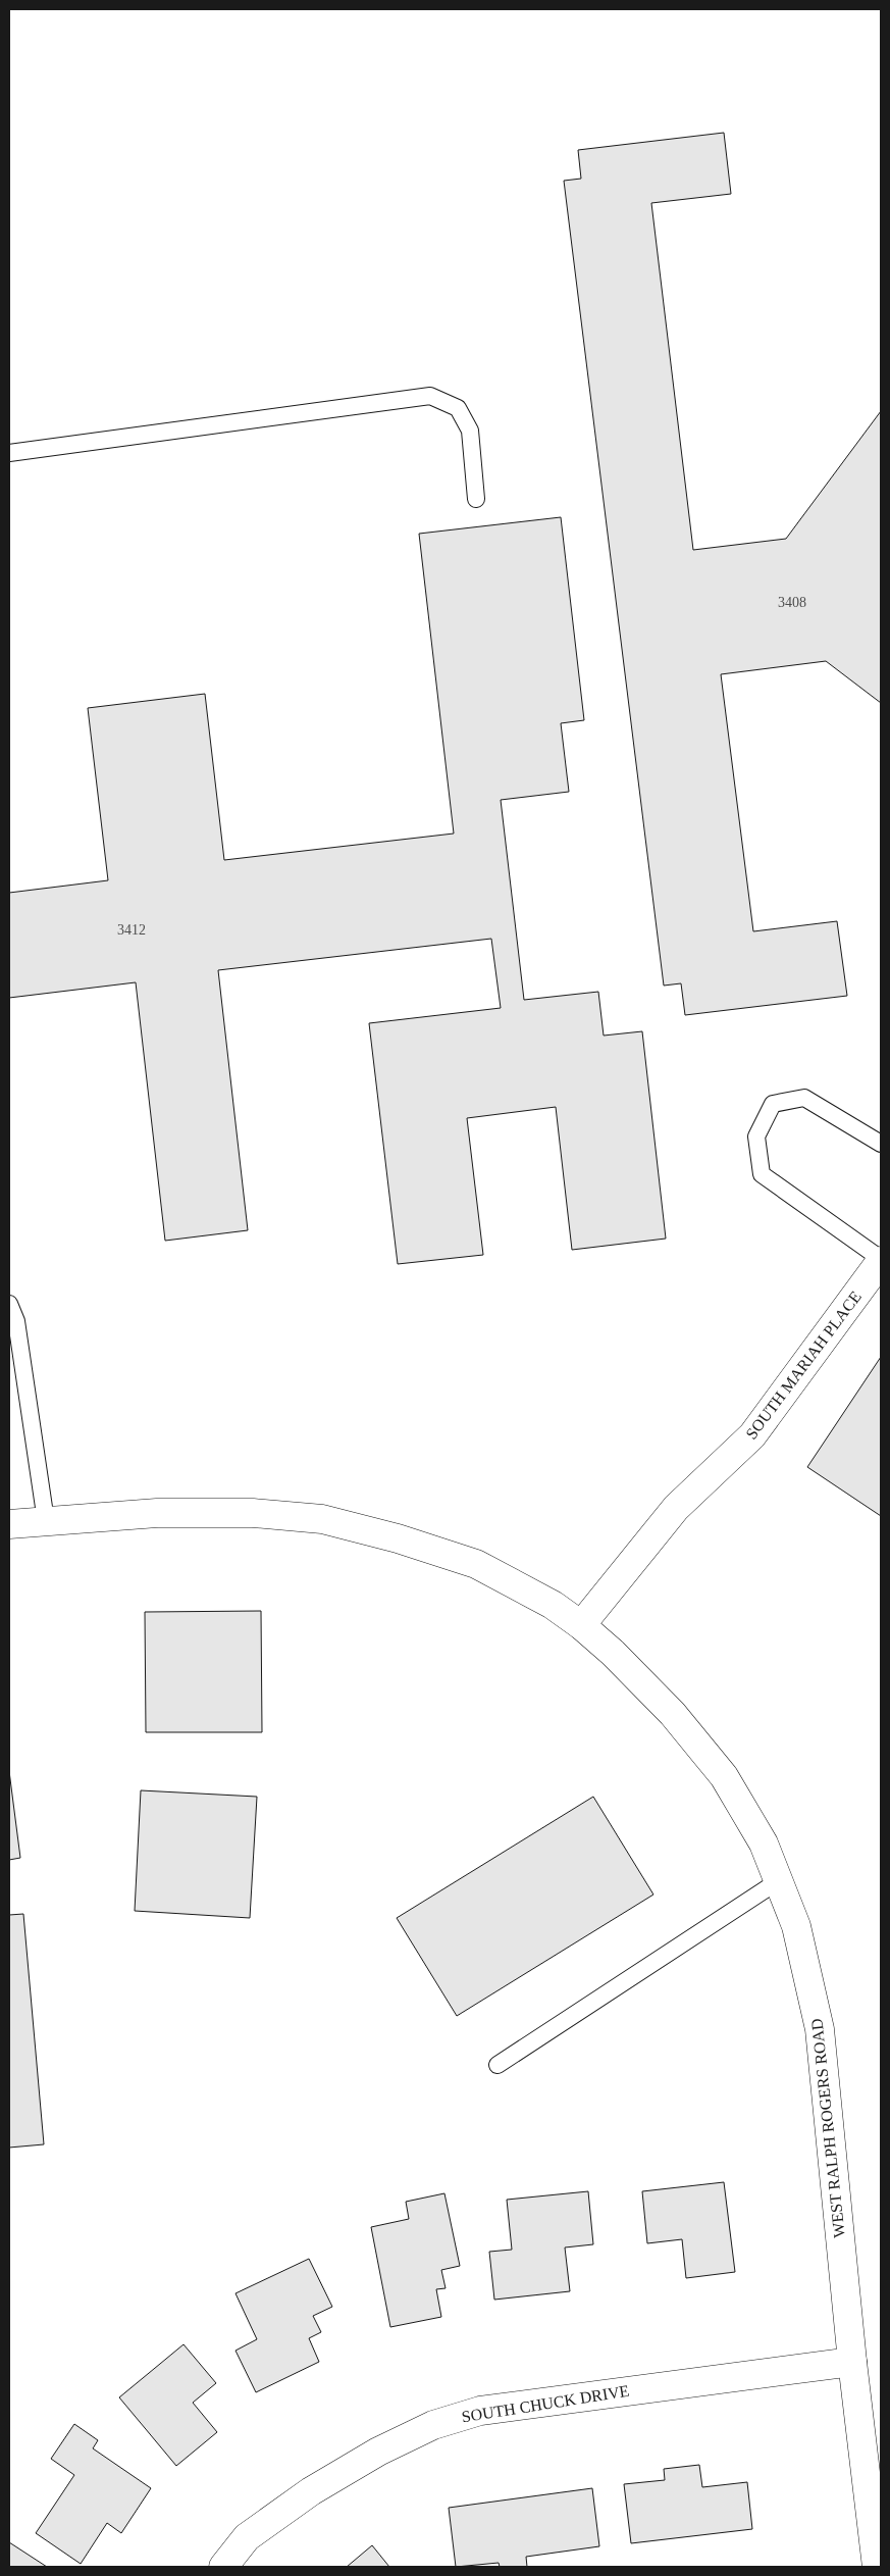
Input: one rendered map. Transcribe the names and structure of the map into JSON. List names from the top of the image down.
{
  "streets": {
    "street": ["SOUTH MARIAH PLACE", "WEST RALPH ROGERS ROAD", "SOUTH CHUCK DRIVE"]
  },
  "crossings": [
    ["SOUTH MARIAH PLACE", "WEST RALPH ROGERS ROAD"],
    ["WEST RALPH ROGERS ROAD", "SOUTH CHUCK DRIVE"]
  ],
  "house_numbers": ["3408", "3412"]
}
